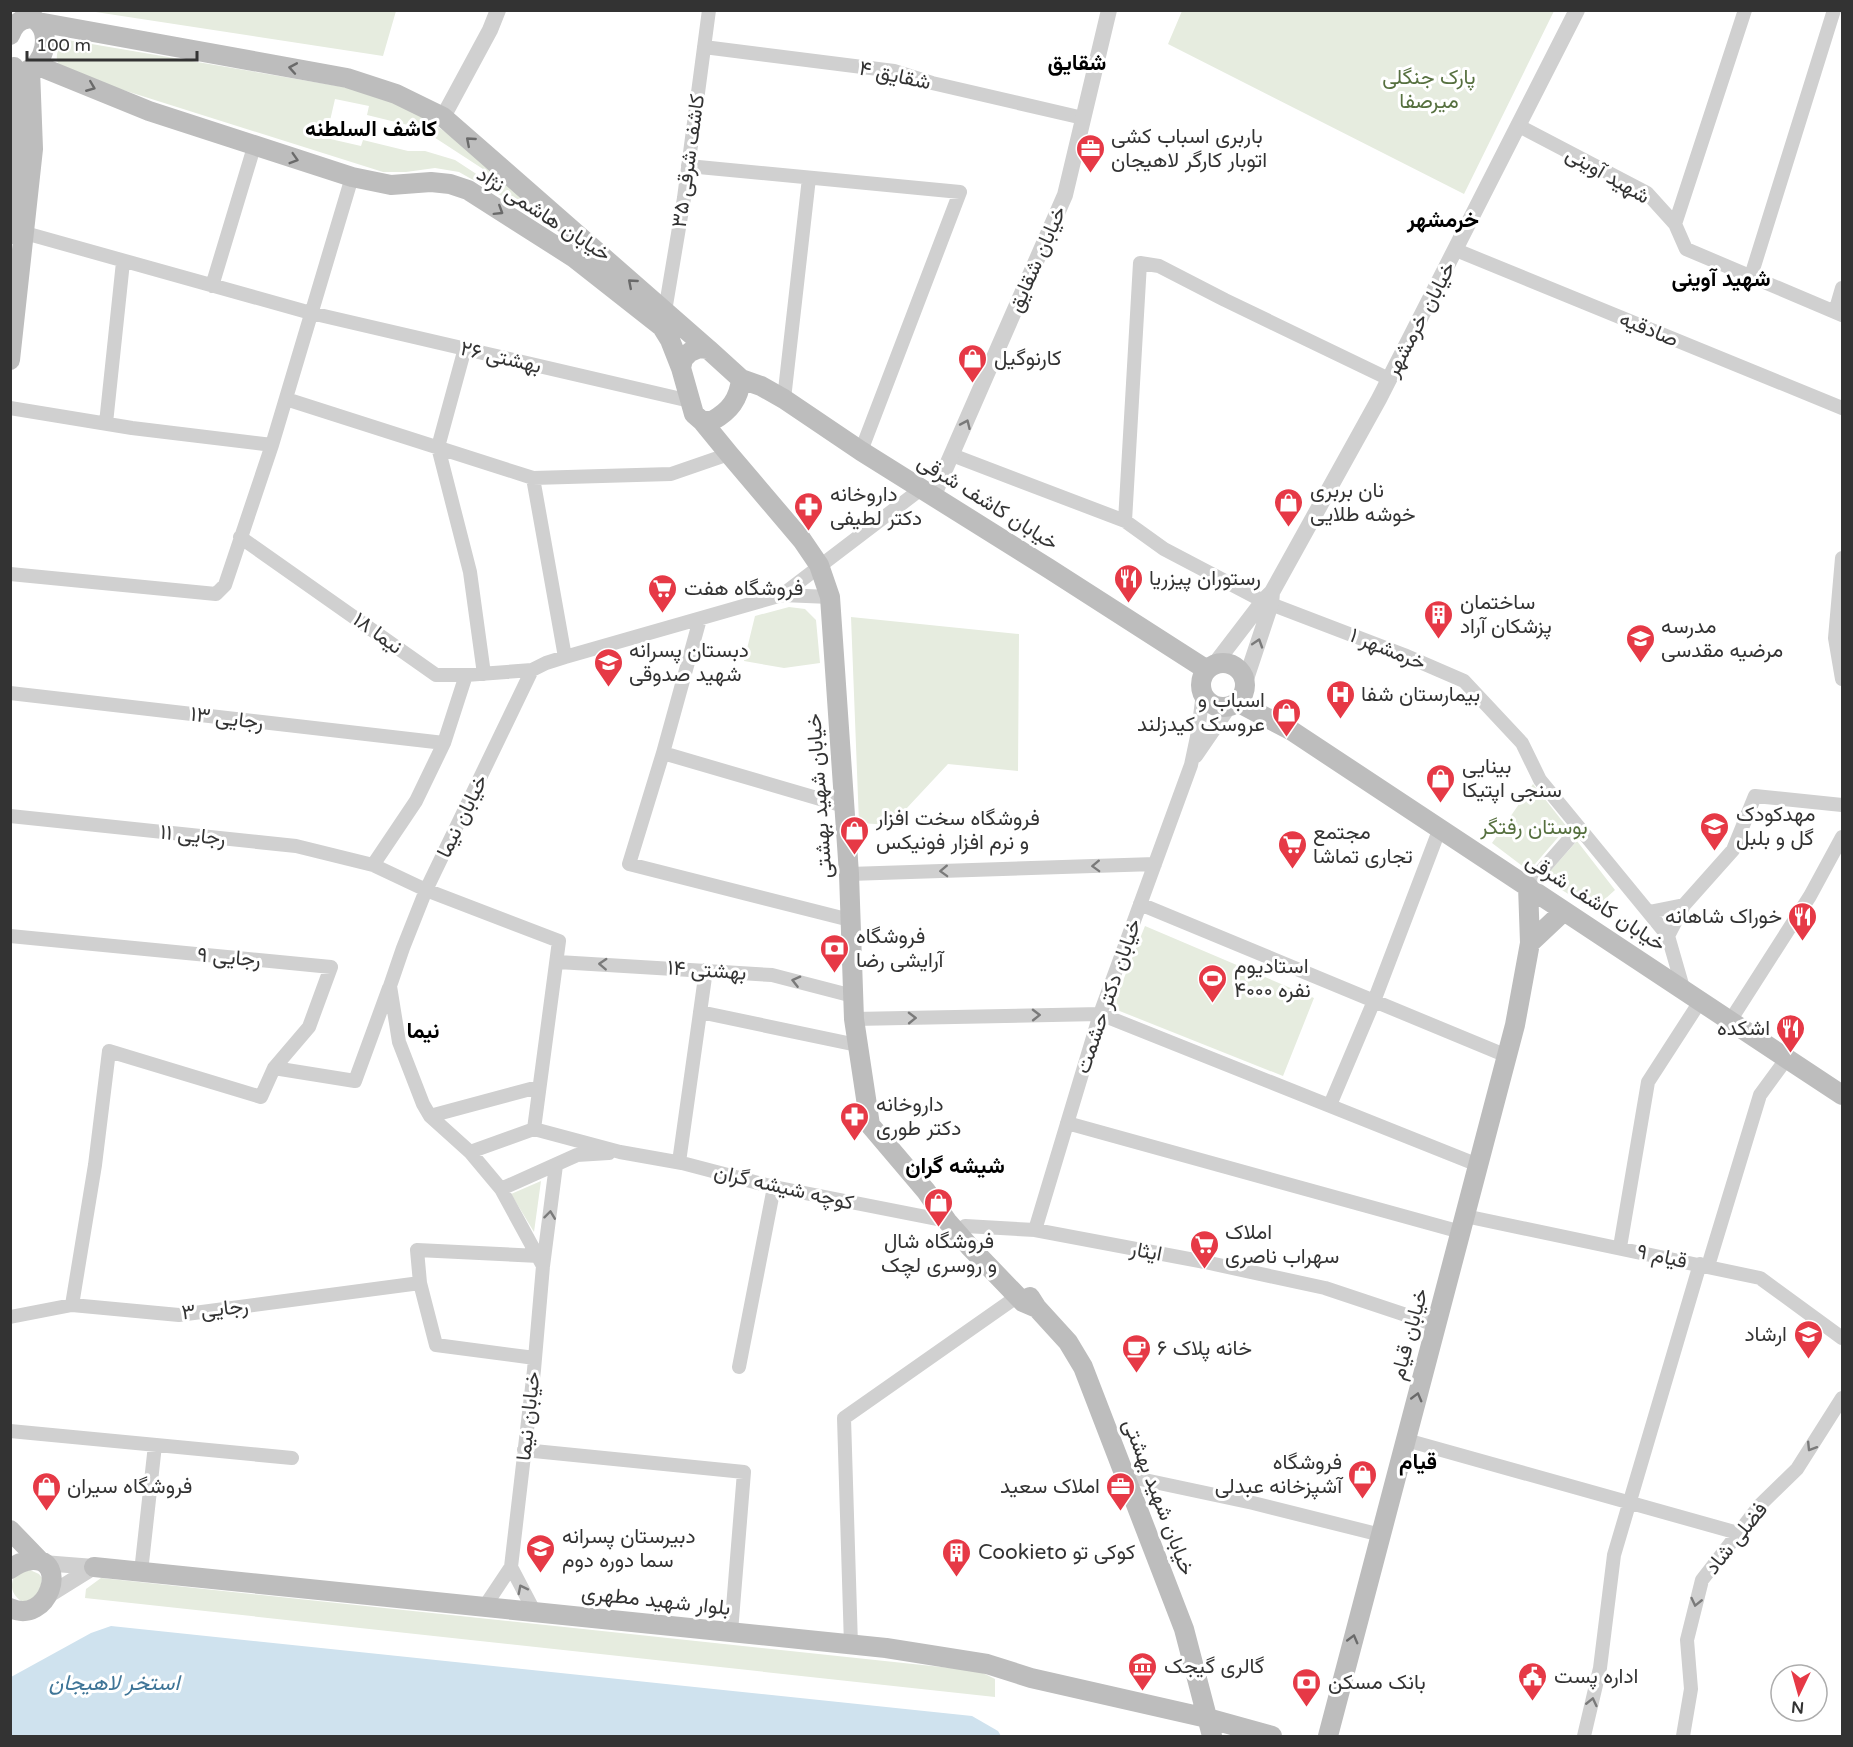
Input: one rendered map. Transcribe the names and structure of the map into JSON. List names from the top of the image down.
{
  "streets": {
    "main road": [
      "خیابان هاشمی نژاد",
      "خیابان کاشف شرقی",
      "خیابان شهید بهشتی",
      "خیابان قیام",
      "بلوار شهید مطهری"
    ],
    "street": [
      "شقایق ۴",
      "کاشف شرقی ۳۵",
      "شهید آوینی",
      "خیابان شقایق",
      "خیابان خرمشهر",
      "صادقیه",
      "بهشتی ۲۶",
      "نیما ۱۸",
      "خرمشهر ۱",
      "رجایی ۱۳",
      "خیابان نیما",
      "رجایی ۱۱",
      "رجایی ۹",
      "بهشتی ۱۴",
      "خیابان دکتر حشمت",
      "کوچه شیشه گران",
      "ایثار",
      "قیام ۹",
      "رجایی ۳",
      "فضلی شاد"
    ]
  },
  "crossings": [
    ["شقایق ۴", "کاشف شرقی ۳۵"],
    ["شقایق ۴", "خیابان شقایق"],
    ["کاشف شرقی ۳۵", "خیابان هاشمی نژاد"],
    ["شهید آوینی", "خیابان خرمشهر"],
    ["خیابان هاشمی نژاد", "بهشتی ۲۶"],
    ["خیابان هاشمی نژاد", "خیابان کاشف شرقی"],
    ["خیابان هاشمی نژاد", "خیابان شهید بهشتی"],
    ["خیابان شقایق", "خیابان کاشف شرقی"],
    ["خیابان شقایق", "خرمشهر ۱"],
    ["خیابان خرمشهر", "صادقیه"],
    ["خیابان خرمشهر", "خرمشهر ۱"],
    ["بهشتی ۲۶", "خیابان کاشف شرقی"],
    ["بهشتی ۲۶", "خیابان شهید بهشتی"],
    ["خیابان کاشف شرقی", "خیابان شهید بهشتی"],
    ["خیابان کاشف شرقی", "خیابان قیام"],
    ["نیما ۱۸", "خیابان نیما"],
    ["خیابان شهید بهشتی", "بهشتی ۱۴"],
    ["خیابان شهید بهشتی", "کوچه شیشه گران"],
    ["خیابان شهید بهشتی", "ایثار"],
    ["خیابان شهید بهشتی", "بلوار شهید مطهری"],
    ["خیابان نیما", "رجایی ۱۱"],
    ["خیابان نیما", "بلوار شهید مطهری"],
    ["رجایی ۱۱", "بهشتی ۱۴"],
    ["خیابان دکتر حشمت", "ایثار"],
    ["خیابان دکتر حشمت", "قیام ۹"],
    ["کوچه شیشه گران", "ایثار"],
    ["ایثار", "خیابان قیام"],
    ["قیام ۹", "خیابان قیام"]
  ],
  "one_way": ["خیابان شقایق", "خیابان قیام"],
  "districts": [
    "شقایق",
    "کاشف السلطنه",
    "خرمشهر",
    "شهید آوینی",
    "نیما",
    "شیشه گران",
    "قیام"
  ],
  "water": ["استخر لاهیجان"],
  "parks": ["پارک جنگلی میرصفا", "بوستان رفتگر"],
  "places": {
    "office": ["باربری اسباب کشی اتوبار کارگر لاهیجان", "املاک سعید"],
    "shop": [
      "کارنوگیل",
      "نان بربری خوشه طلایی",
      "اسباب و عروسک کیدزلند",
      "بینایی سنجی اپتیکا",
      "فروشگاه سخت افزار و نرم افزار فونیکس",
      "فروشگاه شال و روسری لچک",
      "فروشگاه آشپزخانه عبدلی",
      "فروشگاه سیران"
    ],
    "pharmacy": ["داروخانه دکتر لطیفی", "داروخانه دکتر طوری"],
    "restaurant": ["رستوران پیزریا", "خوراک شاهانه", "اشکده"],
    "supermarket": ["فروشگاه هفت", "مجتمع تجاری تماشا", "املاک سهراب ناصری"],
    "building": ["ساختمان پزشکان آراد", "Cookieto کوکی تو"],
    "school or university": [
      "مدرسه مرضیه مقدسی",
      "دبستان پسرانه شهید صدوقی",
      "مهدکودک گل و بلبل",
      "ارشاد",
      "دبیرستان پسرانه سما دوره دوم"
    ],
    "hospital": ["بیمارستان شفا"],
    "bank": ["فروشگاه آرایشی رضا", "بانک مسکن"],
    "sports": ["استادیوم ۴۰۰۰ نفره"],
    "cafe": ["خانه پلاک ۶"],
    "museum": ["گالری گیجک"],
    "public building": ["اداره پست"]
  },
  "scale_bar": "100 m",
  "north": "bottom"
}
